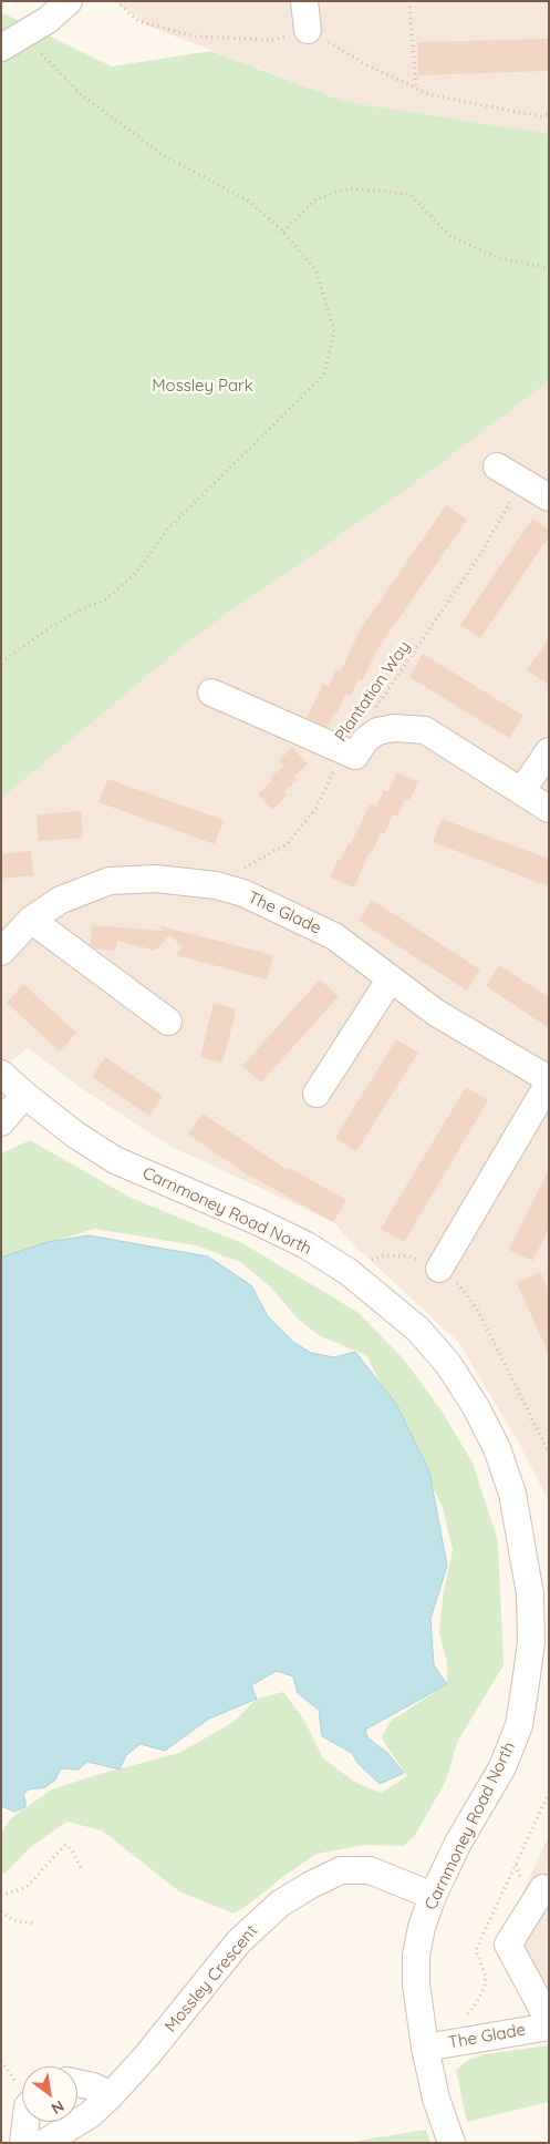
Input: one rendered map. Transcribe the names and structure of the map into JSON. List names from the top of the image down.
{
  "streets": {
    "street": ["The Glade", "Carnmoney Road North", "Mossley Crescent"],
    "path": ["Plantation Way"]
  },
  "crossings": [
    ["Plantation Way", "The Glade"],
    ["The Glade", "Carnmoney Road North"],
    ["Carnmoney Road North", "Mossley Crescent"]
  ],
  "parks": ["Mossley Park"],
  "north": "bottom right"
}
